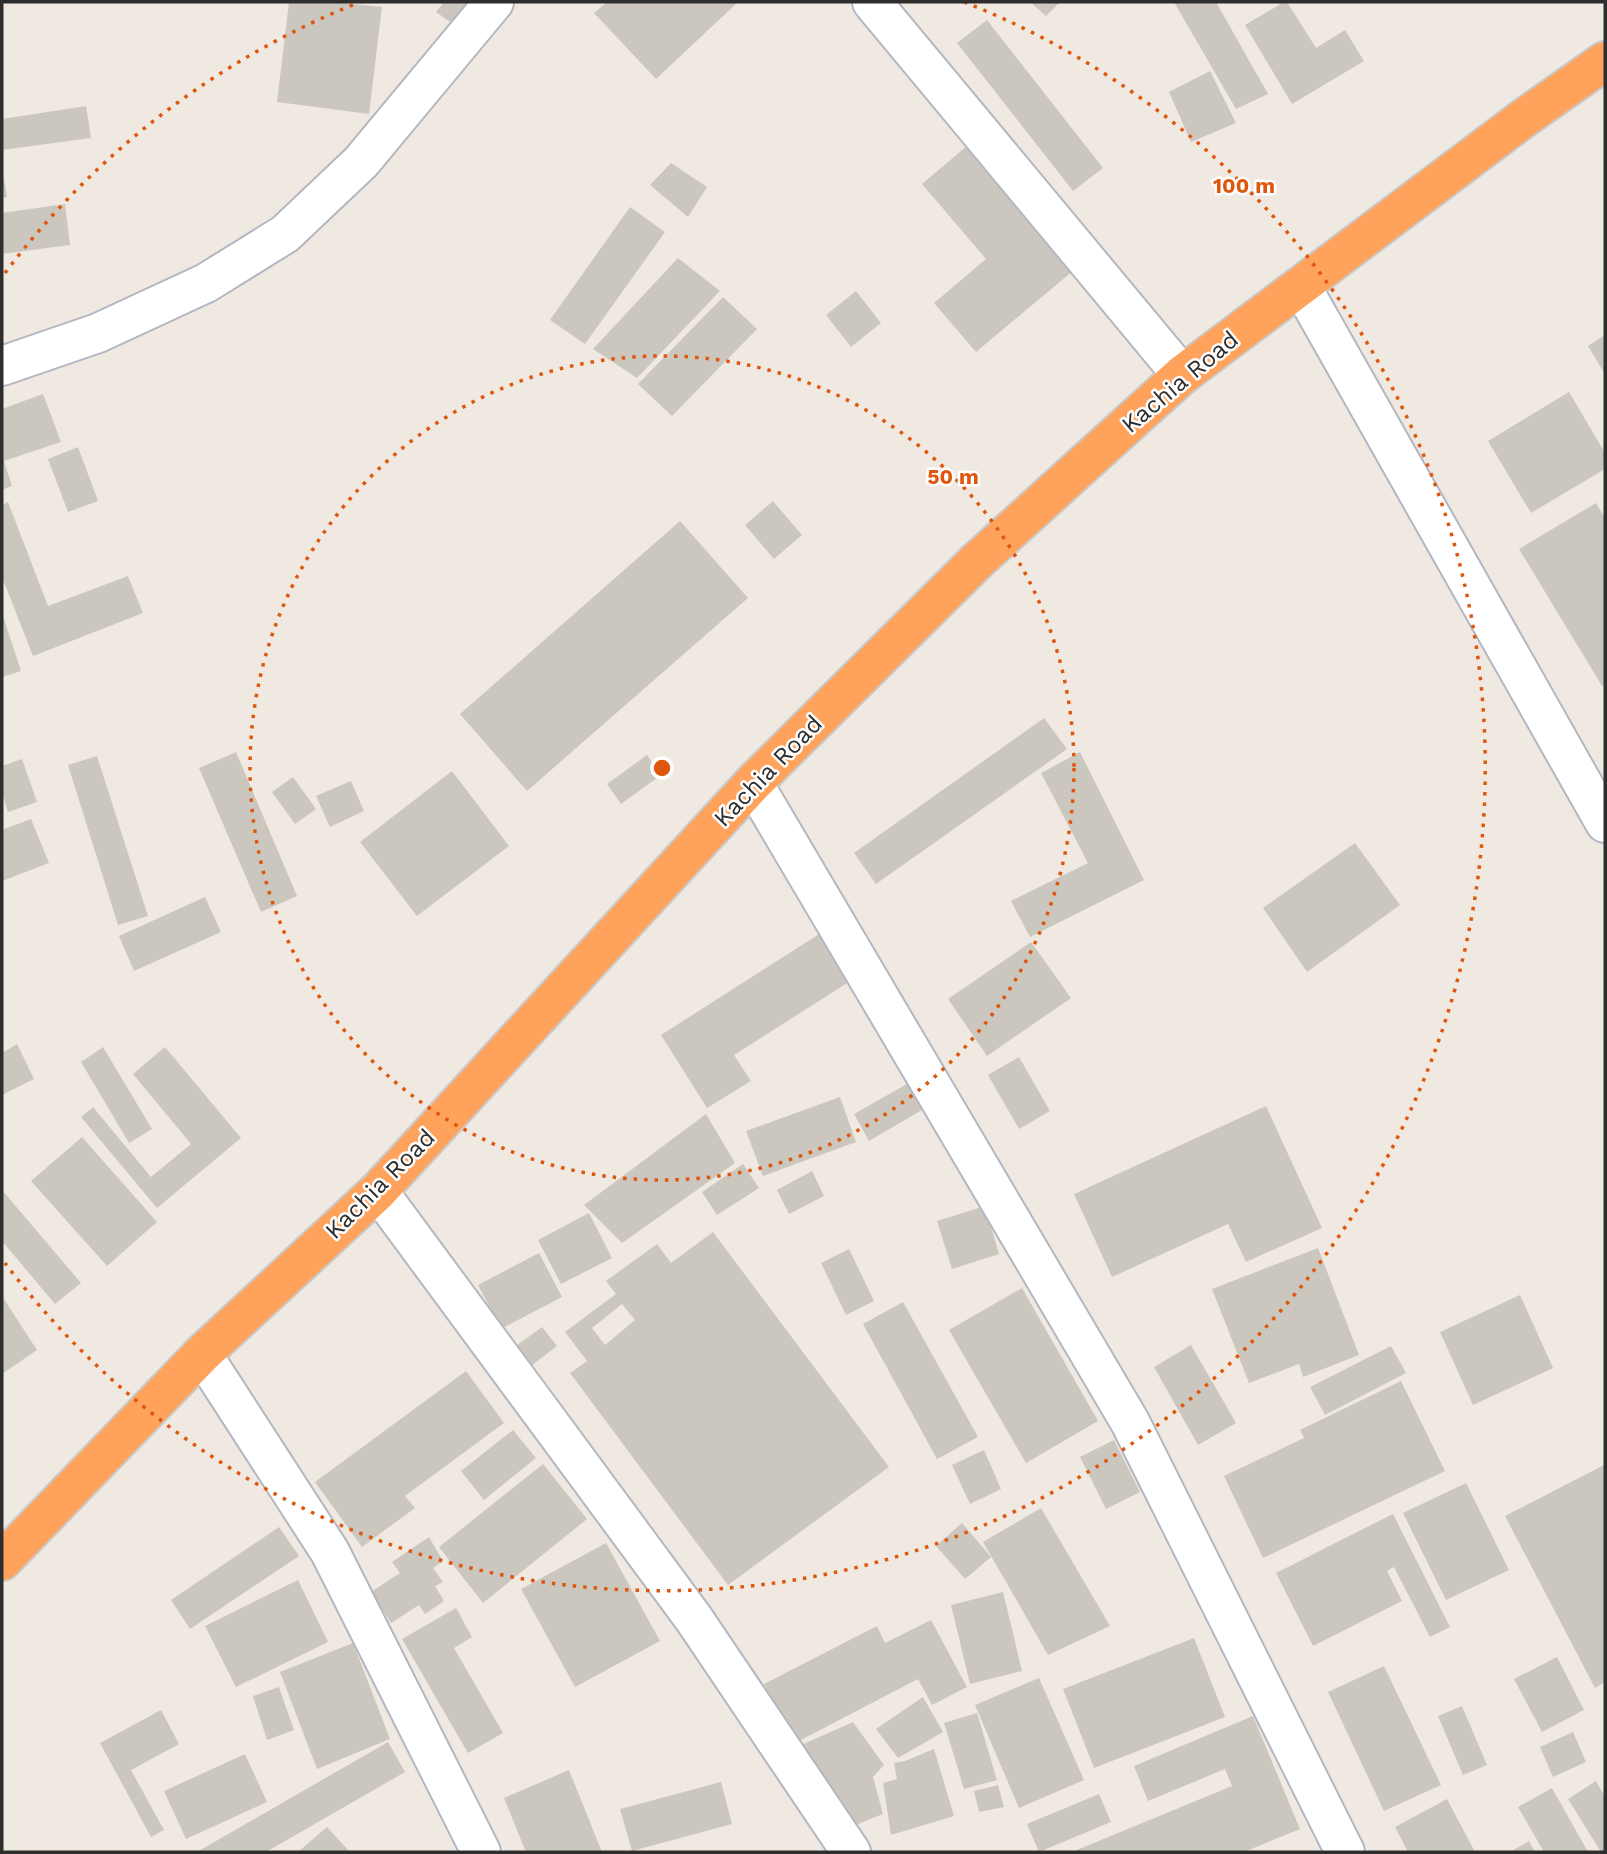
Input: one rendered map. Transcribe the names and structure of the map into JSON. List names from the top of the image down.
{
  "streets": {
    "highway": ["Kachia Road"]
  },
  "rings": ["100 m", "50 m"]
}
